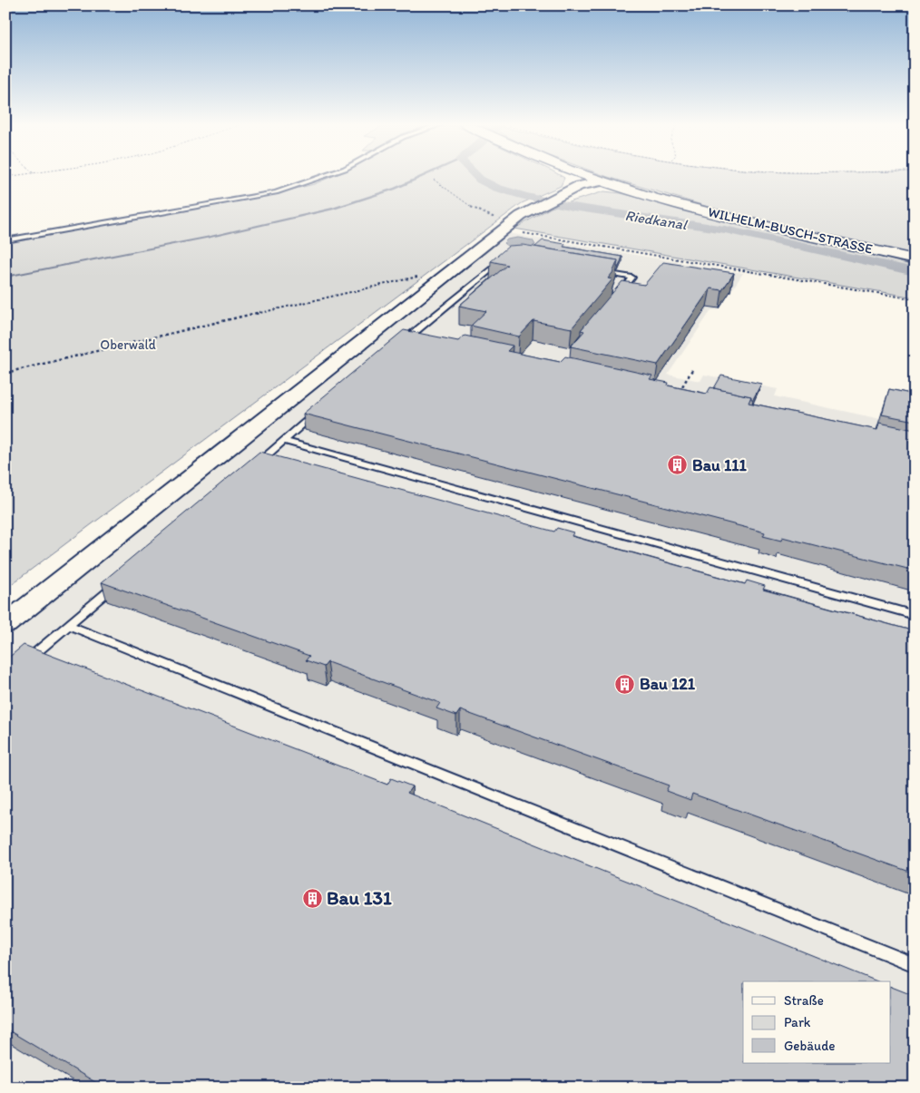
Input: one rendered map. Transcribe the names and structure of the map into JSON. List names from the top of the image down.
{
  "streets": {
    "main road": ["WILHELM-BUSCH-STRASSE"]
  },
  "water": ["Riedkanal"],
  "parks": ["Oberwald"],
  "places": {
    "building": ["Bau 111", "Bau 121", "Bau 131"]
  },
  "legend": ["Straße", "Park", "Gebäude"]
}
